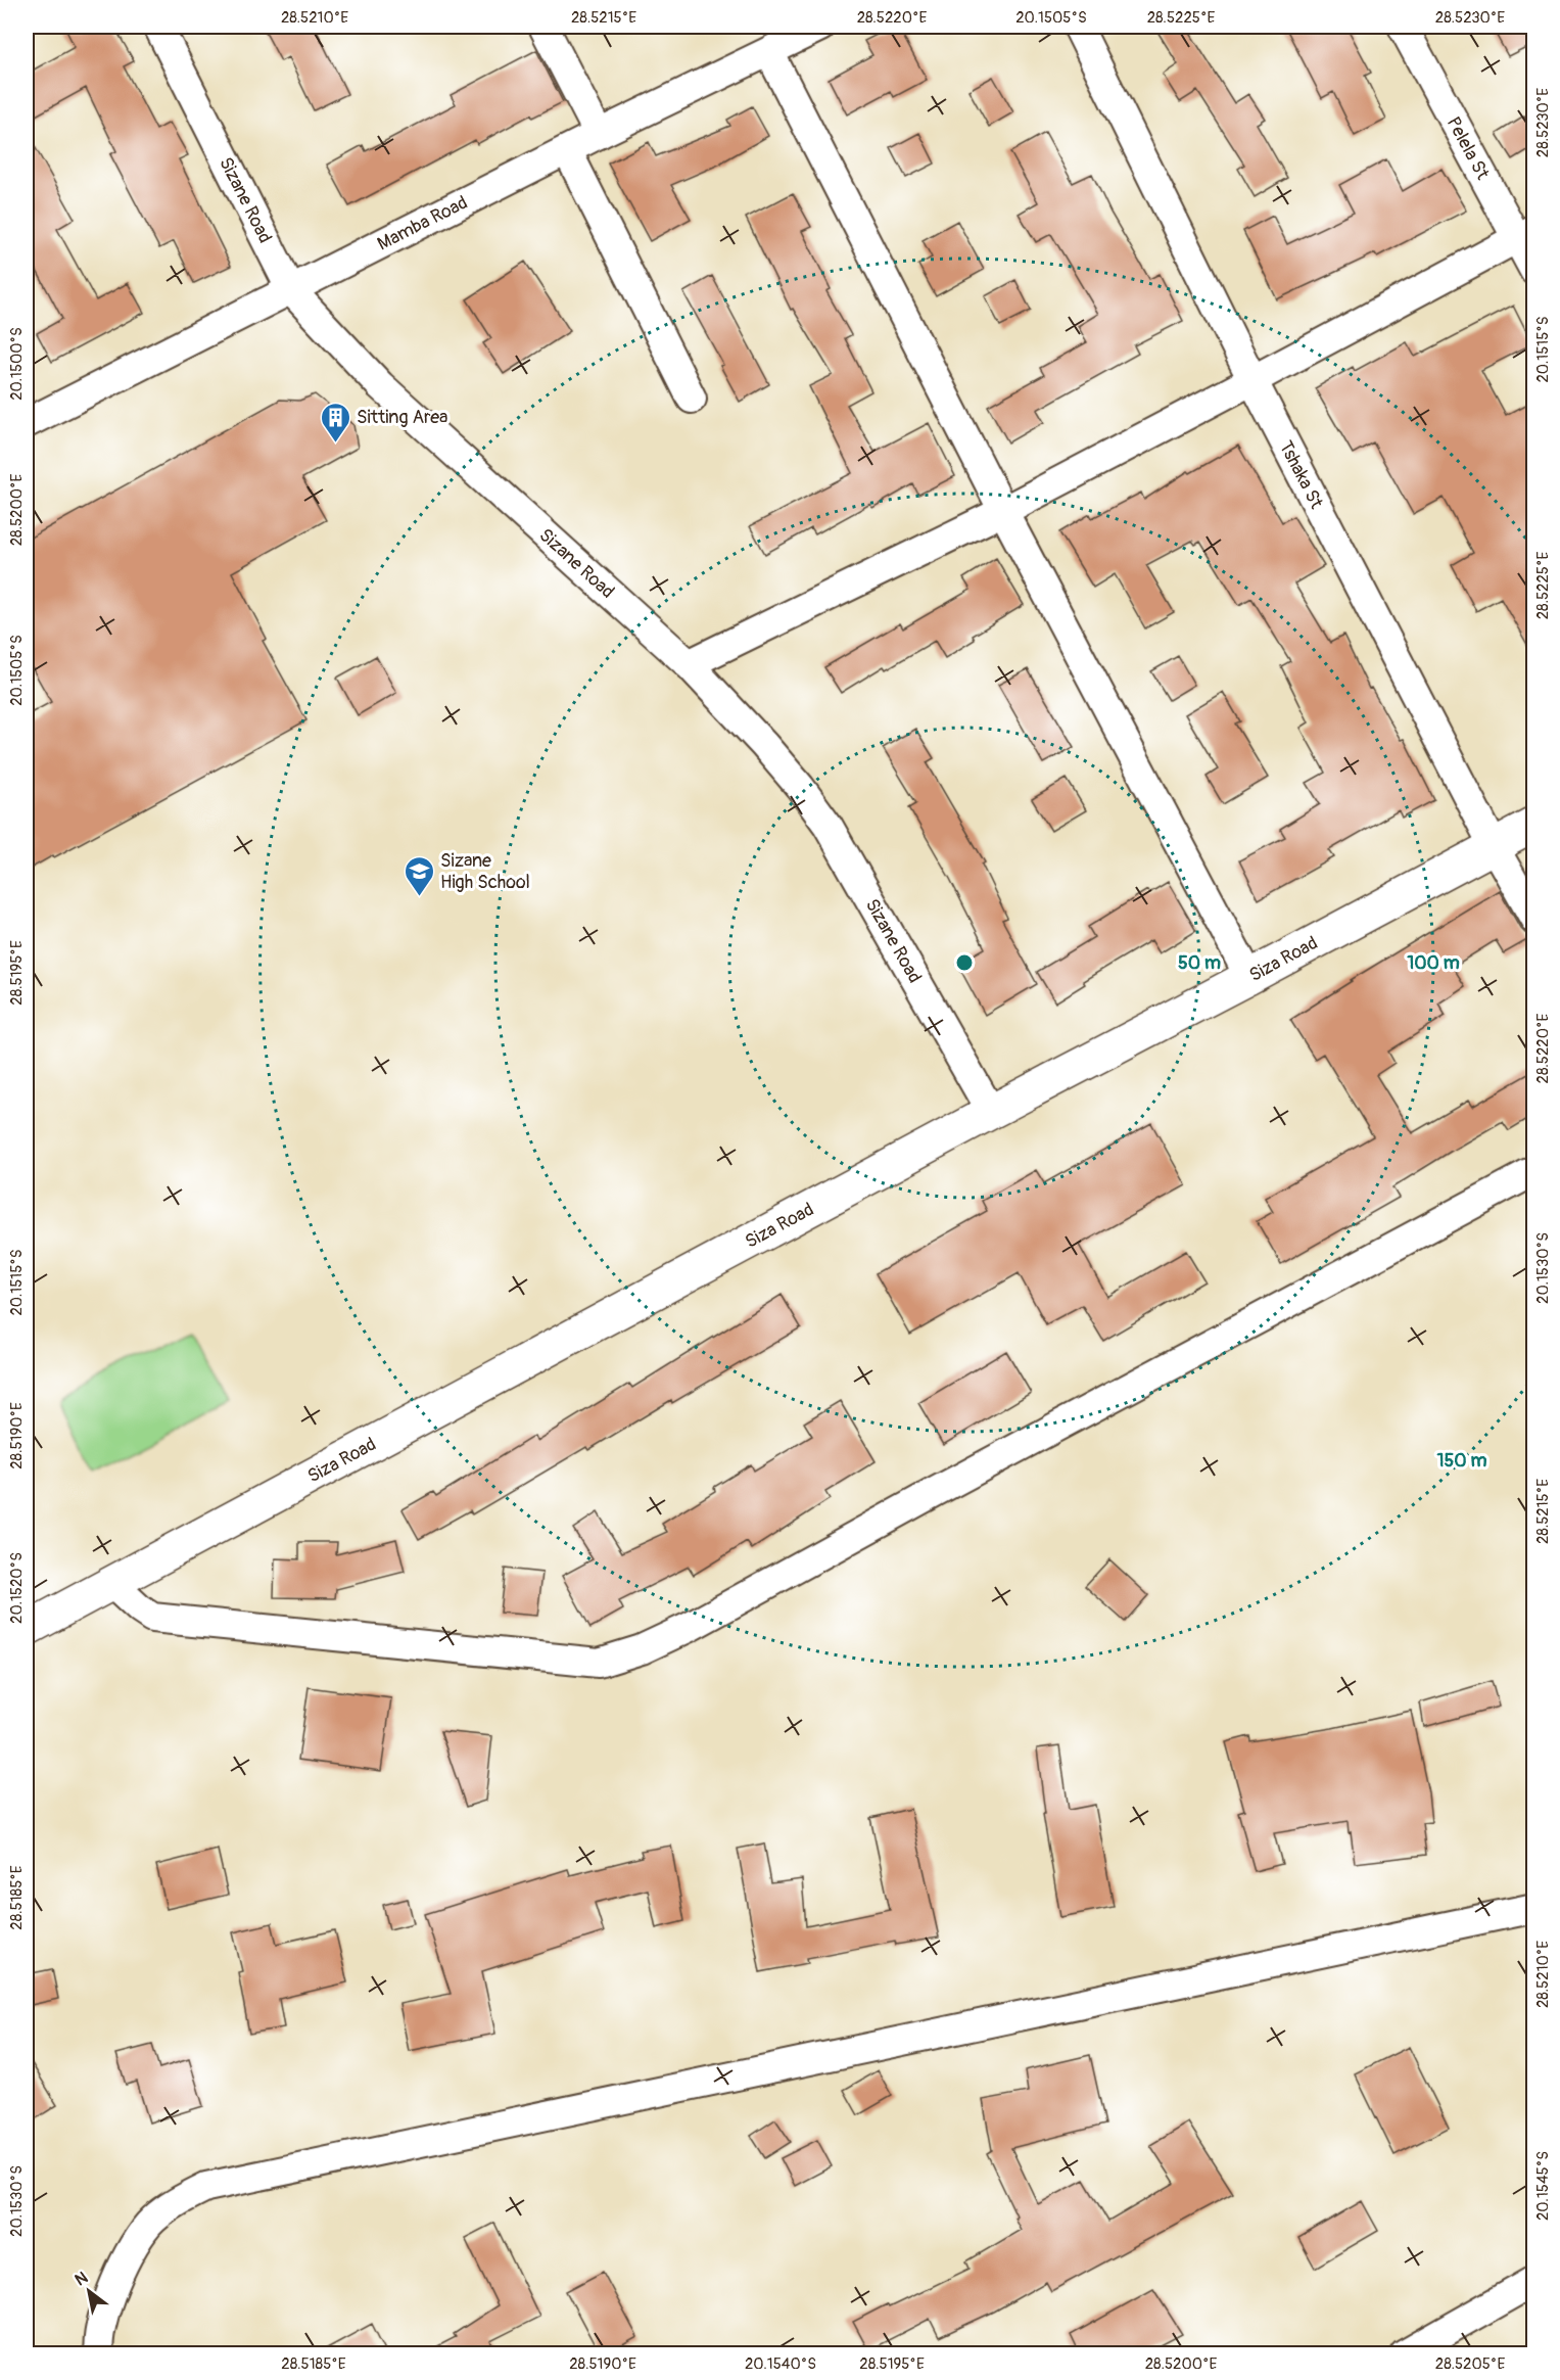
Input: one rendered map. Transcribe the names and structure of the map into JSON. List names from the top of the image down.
{
  "streets": {
    "street": [
      "Pelela St",
      "Sizane Road",
      "Mamba Road",
      "Tshaka St",
      "Siza Road"
    ]
  },
  "crossings": [
    ["Sizane Road", "Mamba Road"],
    ["Sizane Road", "Siza Road"],
    ["Tshaka St", "Siza Road"]
  ],
  "places": {
    "building": ["Sitting Area"],
    "school or university": ["Sizane High School"]
  },
  "north": "top left",
  "coordinates": [
    "28.5210°E",
    "28.5215°E",
    "28.5220°E",
    "20.1505°S",
    "28.5225°E",
    "28.5230°E",
    "20.1515°S",
    "20.1500°S",
    "28.5200°E",
    "28.5195°E",
    "20.1530°S",
    "28.5190°E",
    "20.1520°S",
    "28.5185°E",
    "20.1545°S",
    "20.1540°S",
    "28.5205°E"
  ],
  "rings": ["50 m", "100 m", "150 m"]
}
